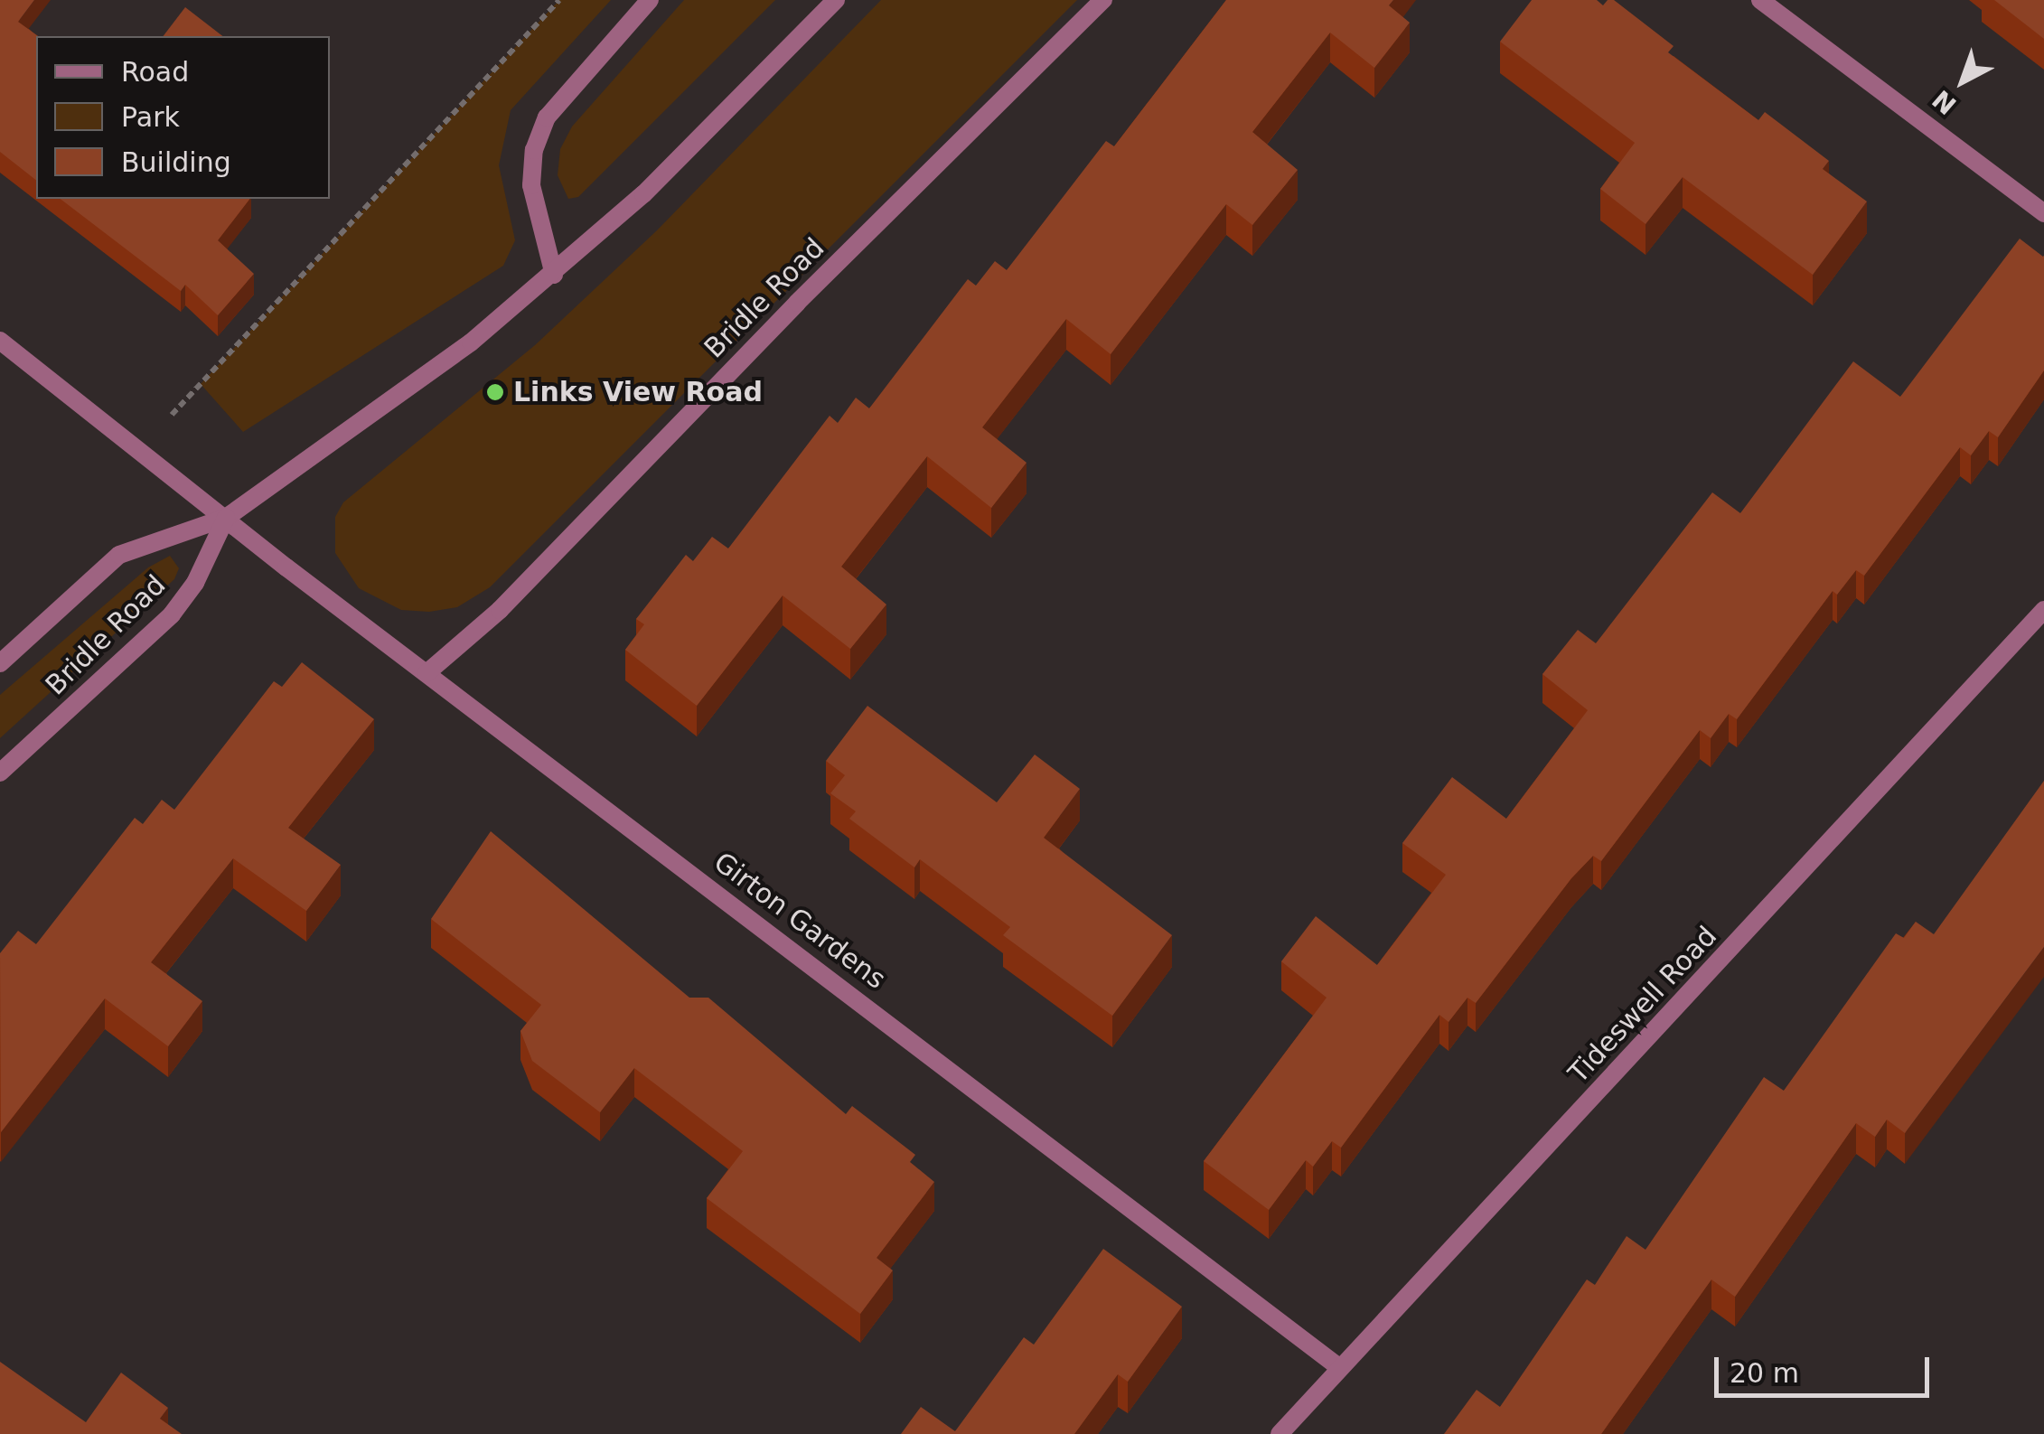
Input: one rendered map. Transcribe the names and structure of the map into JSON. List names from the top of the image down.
{
  "streets": {
    "street": ["Bridle Road", "Girton Gardens", "Tideswell Road"]
  },
  "crossings": [
    ["Bridle Road", "Girton Gardens"],
    ["Girton Gardens", "Tideswell Road"]
  ],
  "places": ["Links View Road"],
  "legend": ["Road", "Park", "Building"],
  "scale_bar": "20 m",
  "north": "bottom left"
}
